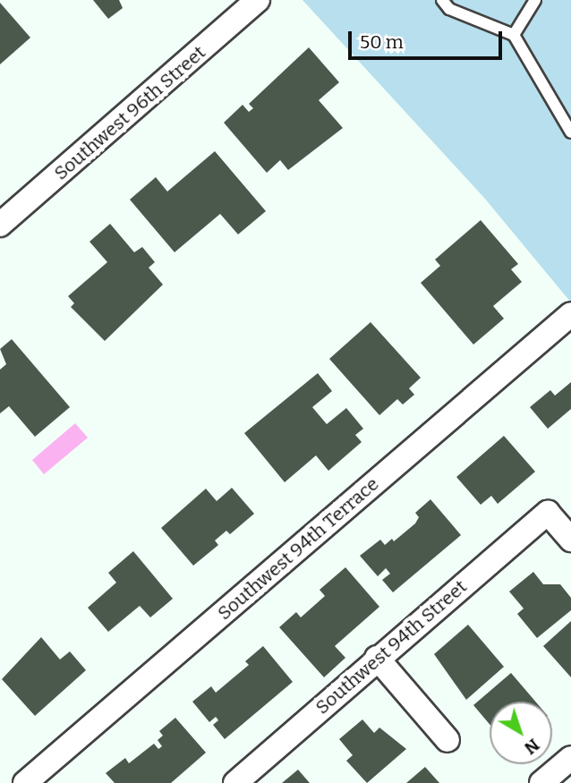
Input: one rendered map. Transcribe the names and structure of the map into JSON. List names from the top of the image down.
{
  "streets": {
    "street": ["Southwest 96th Street", "Southwest 94th Terrace", "Southwest 94th Street"]
  },
  "scale_bar": "50 m",
  "north": "bottom right"
}
